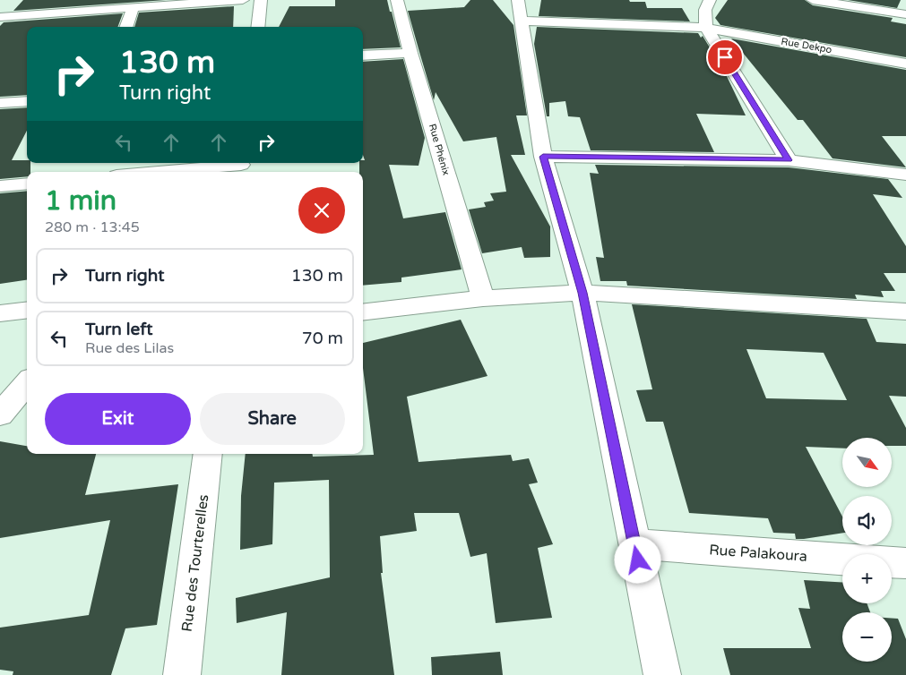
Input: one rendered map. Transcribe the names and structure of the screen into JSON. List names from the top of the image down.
{
  "streets": {
    "street": [
      "Rue Dekpo",
      "Rue Phénix",
      "Rue Palakoura",
      "Rue des Tourterelles"
    ]
  },
  "north": "bottom right",
  "page": {
    "turn": ["130 m", "Turn right"],
    "heading": ["1 min", "280 m · 13:45"],
    "list": [
      {
        "name": "Turn right",
        "value": "130 m"
      },
      {
        "name": "Turn left",
        "note": "Rue des Lilas",
        "value": "70 m"
      }
    ],
    "buttons": ["Exit", "Share"],
    "map_buttons": ["+", "−"]
  }
}
